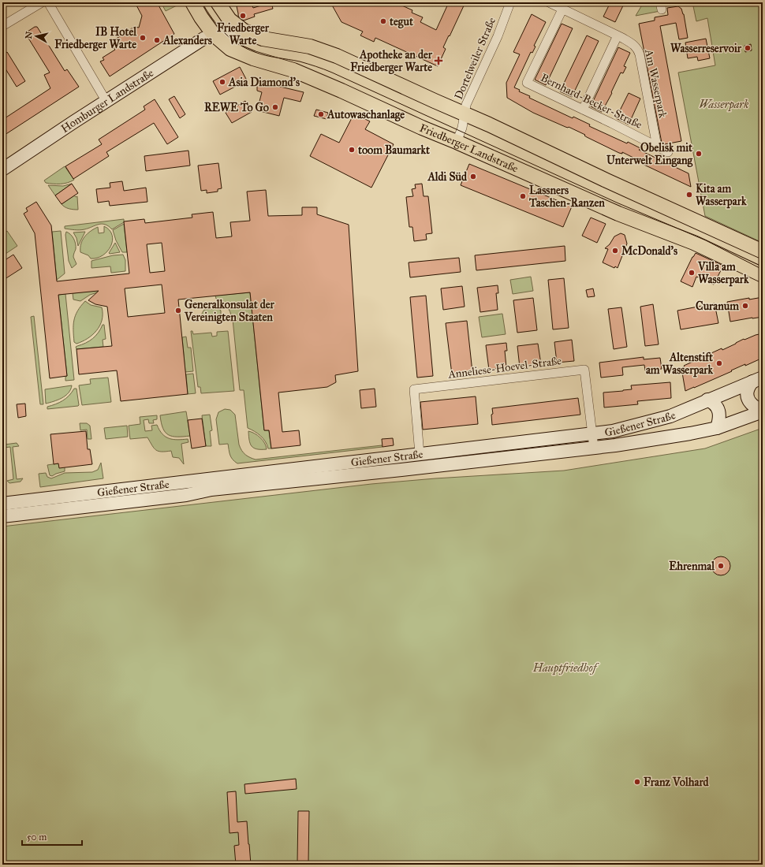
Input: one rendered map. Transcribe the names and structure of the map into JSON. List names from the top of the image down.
{
  "streets": {
    "main road": ["Homburger Landstraße", "Friedberger Landstraße", "Gießener Straße"],
    "street": [
      "Dortelweiler Straße",
      "Am Wasserpark",
      "Bernhard-Becker-Straße",
      "Anneliese-Hoevel-Straße"
    ]
  },
  "crossings": [
    ["Dortelweiler Straße", "Friedberger Landstraße"],
    ["Am Wasserpark", "Bernhard-Becker-Straße"],
    ["Homburger Landstraße", "Friedberger Landstraße"],
    ["Anneliese-Hoevel-Straße", "Gießener Straße"]
  ],
  "parks": ["Wasserpark", "Hauptfriedhof"],
  "places": {
    "other": [
      "Friedberger Warte",
      "tegut",
      "IB Hotel Friedberger Warte",
      "Alexanders",
      "Wasserreservoir",
      "Asia Diamond's",
      "REWE To Go",
      "Autowaschanlage",
      "toom Baumarkt",
      "Obelisk mit Unterwelt Eingang",
      "Aldi Süd",
      "Kita am Wasserpark",
      "Lassners Taschen-Ranzen",
      "McDonald's",
      "Villa am Wasserpark",
      "Curanum",
      "Generalkonsulat der Vereinigten Staaten",
      "Altenstift am Wasserpark",
      "Ehrenmal",
      "Franz Volhard"
    ],
    "health": ["Apotheke an der Friedberger Warte"]
  },
  "scale_bar": "50 m",
  "north": "left"
}
